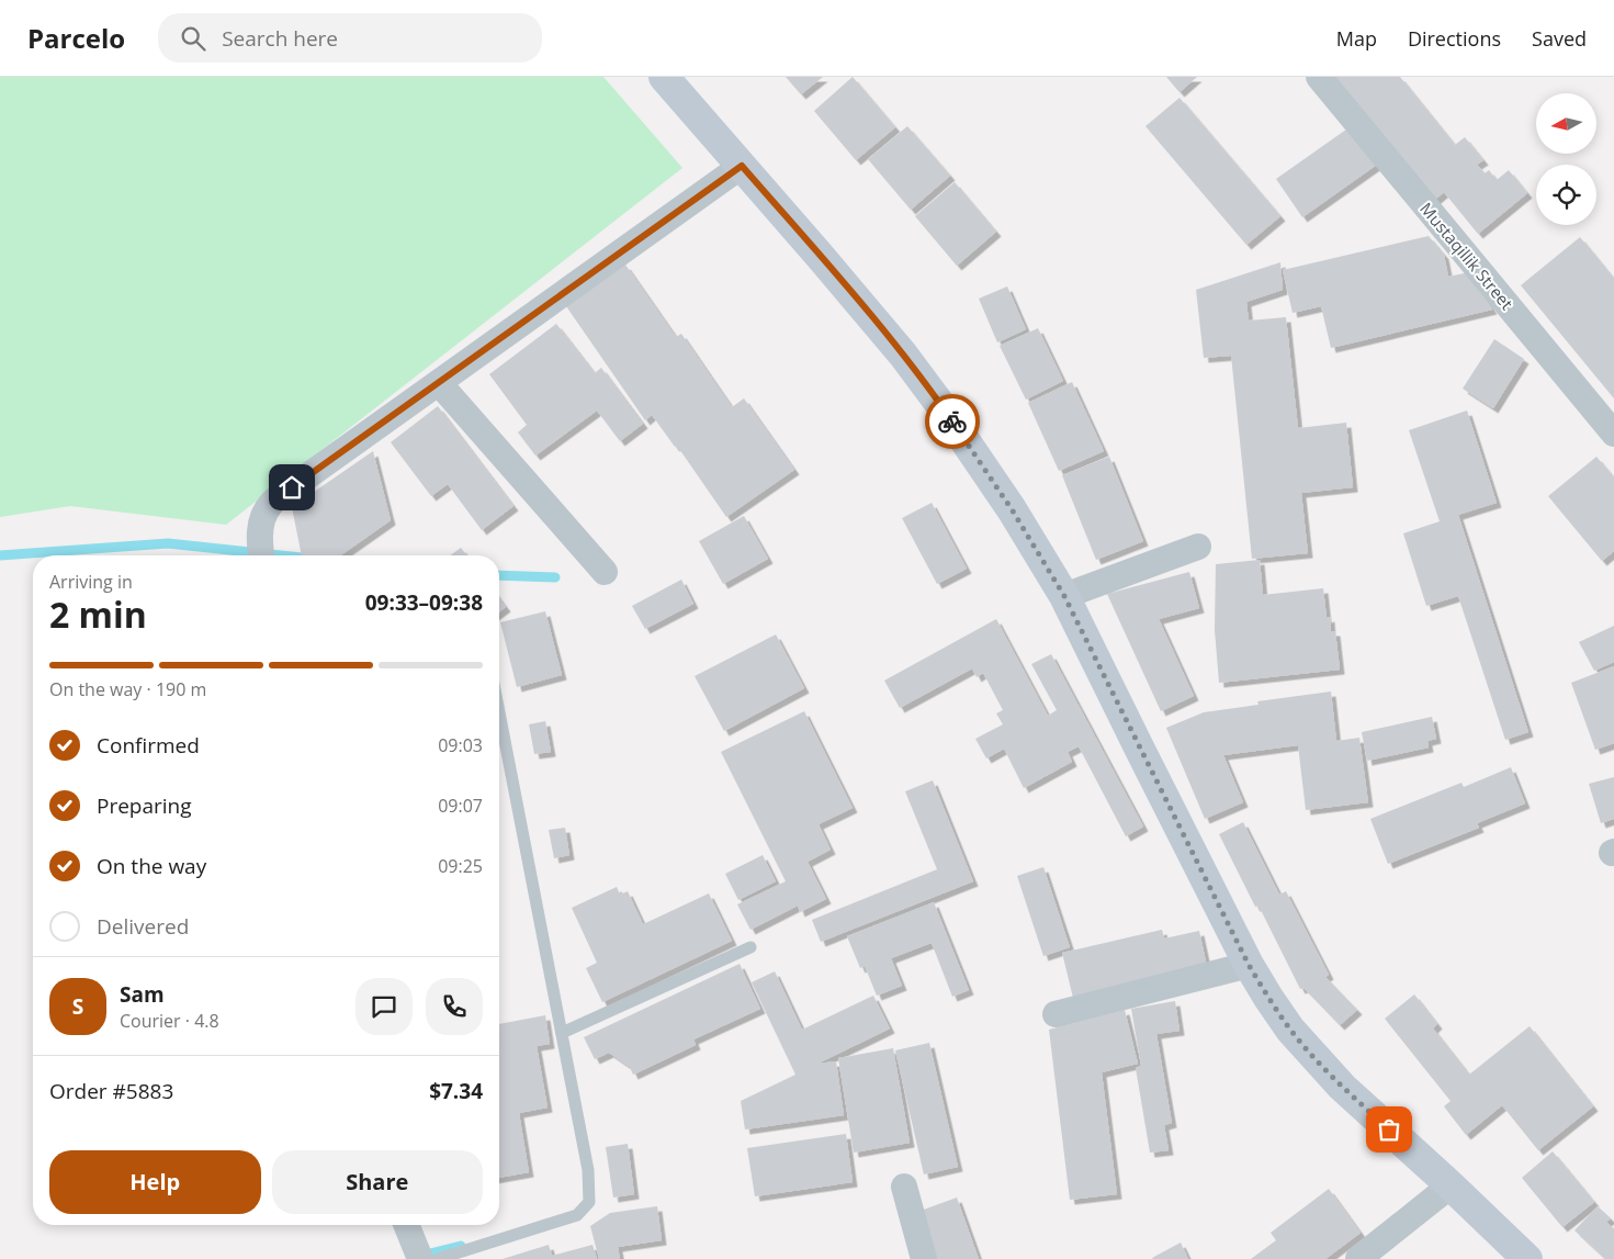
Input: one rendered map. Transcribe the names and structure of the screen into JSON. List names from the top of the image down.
{
  "streets": {
    "street": ["Mustaqillik Street"]
  },
  "north": "left",
  "page": {
    "header": "Parcelo",
    "search": "Search here",
    "nav": ["Map", "Directions", "Saved"],
    "heading": ["2 min", "Arriving in", "09:33–09:38"],
    "panel": [
      "Sam",
      "Courier · 4.8",
      "Order #5883",
      "$7.34"
    ],
    "bar": "On the way · 190 m",
    "list": [
      ["Confirmed", "09:03"],
      ["Preparing", "09:07"],
      ["On the way", "09:25"],
      "Delivered"
    ],
    "round": "S",
    "buttons": ["Help", "Share"]
  }
}
